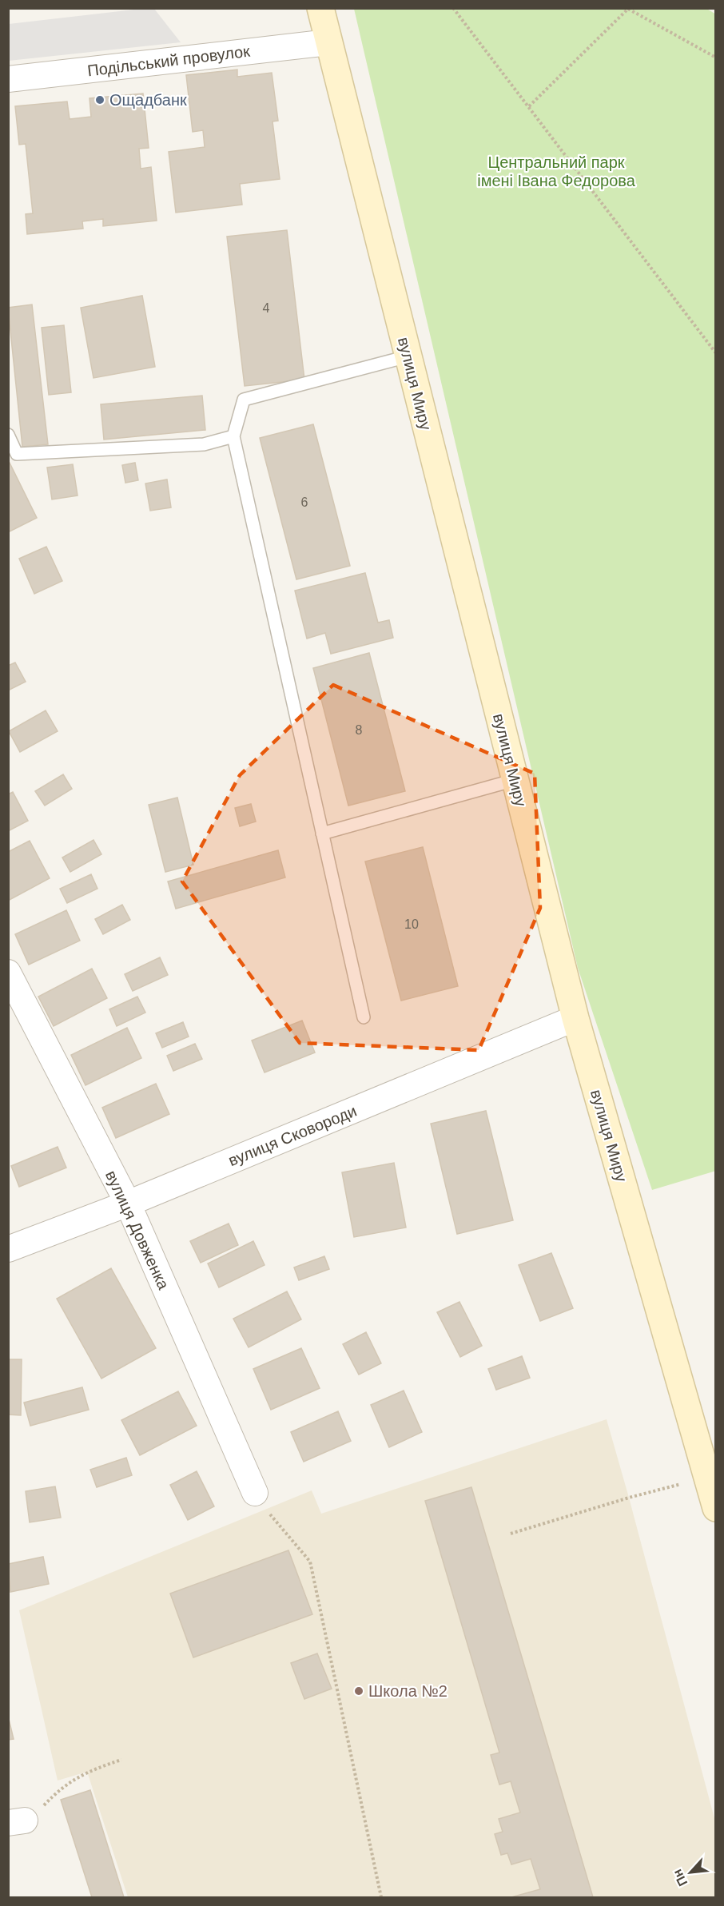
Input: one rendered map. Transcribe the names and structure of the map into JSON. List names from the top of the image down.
{
  "streets": {
    "main road": ["вулиця Миру"],
    "street": ["Подільський провулок", "вулиця Сковороди", "вулиця Довженка"]
  },
  "crossings": [
    ["Подільський провулок", "вулиця Миру"],
    ["вулиця Миру", "вулиця Сковороди"],
    ["вулиця Сковороди", "вулиця Довженка"]
  ],
  "parks": ["Центральний парк імені Івана Федорова"],
  "places": ["Ощадбанк", "Школа №2"],
  "house_numbers": [
    "4",
    "6",
    "8",
    "10"
  ],
  "north": "bottom left"
}
